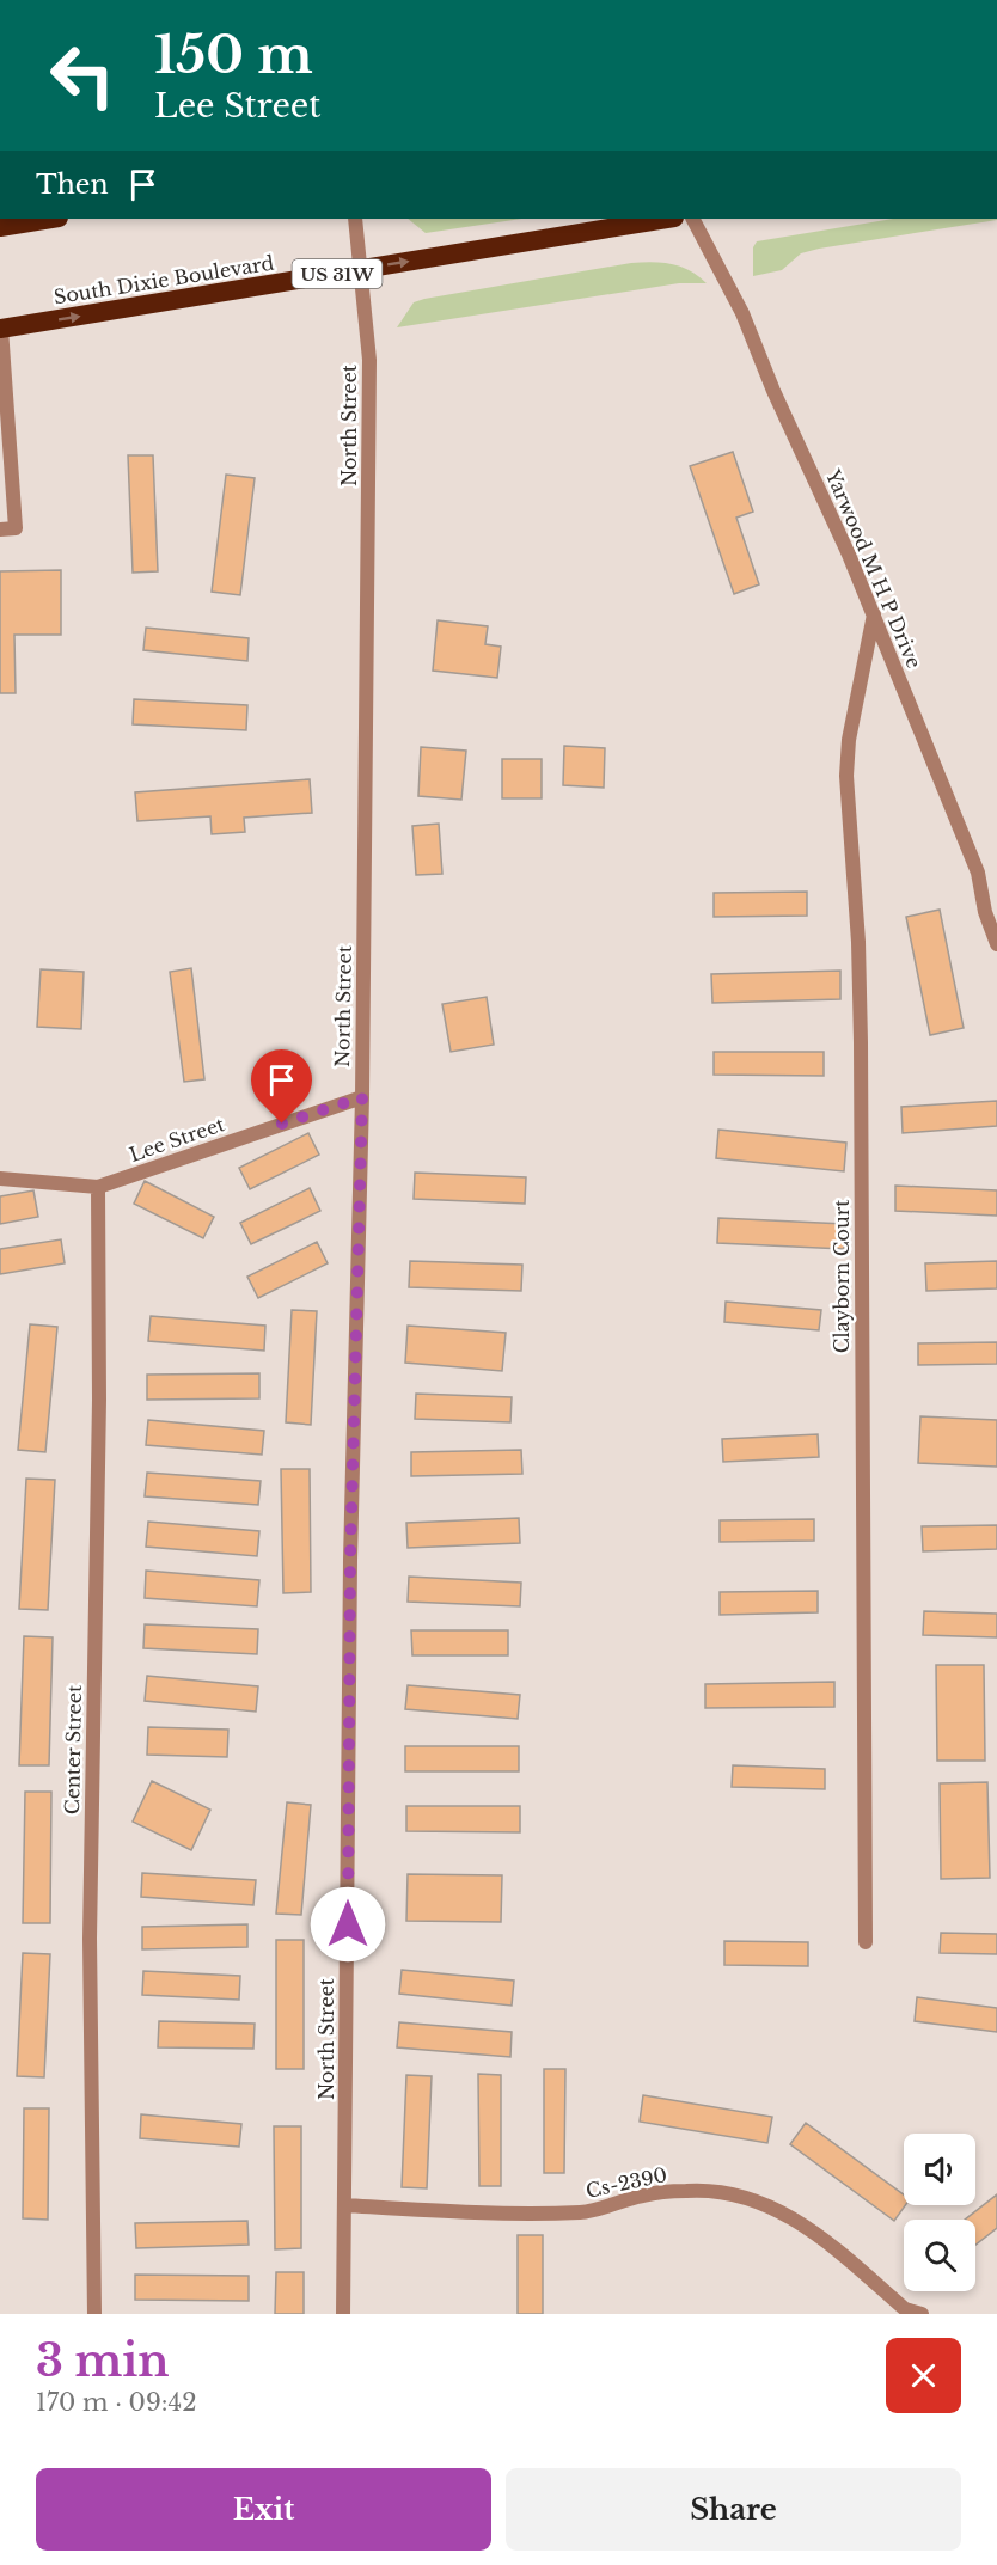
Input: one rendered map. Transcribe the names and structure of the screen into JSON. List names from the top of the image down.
{
  "streets": {
    "highway": ["US 31W", "South Dixie Boulevard"],
    "street": [
      "North Street",
      "Yarwood M H P Drive",
      "Lee Street",
      "Clayborn Court",
      "Center Street",
      "Cs-2390"
    ]
  },
  "crossings": [
    ["South Dixie Boulevard", "North Street"],
    ["North Street", "Lee Street"],
    ["North Street", "Cs-2390"],
    ["Yarwood M H P Drive", "Clayborn Court"],
    ["Lee Street", "Center Street"]
  ],
  "one_way": ["South Dixie Boulevard"],
  "page": {
    "turn": ["150 m", "Lee Street"],
    "then": "Then",
    "heading": ["3 min", "170 m · 09:42"],
    "buttons": ["Exit", "Share"]
  }
}
